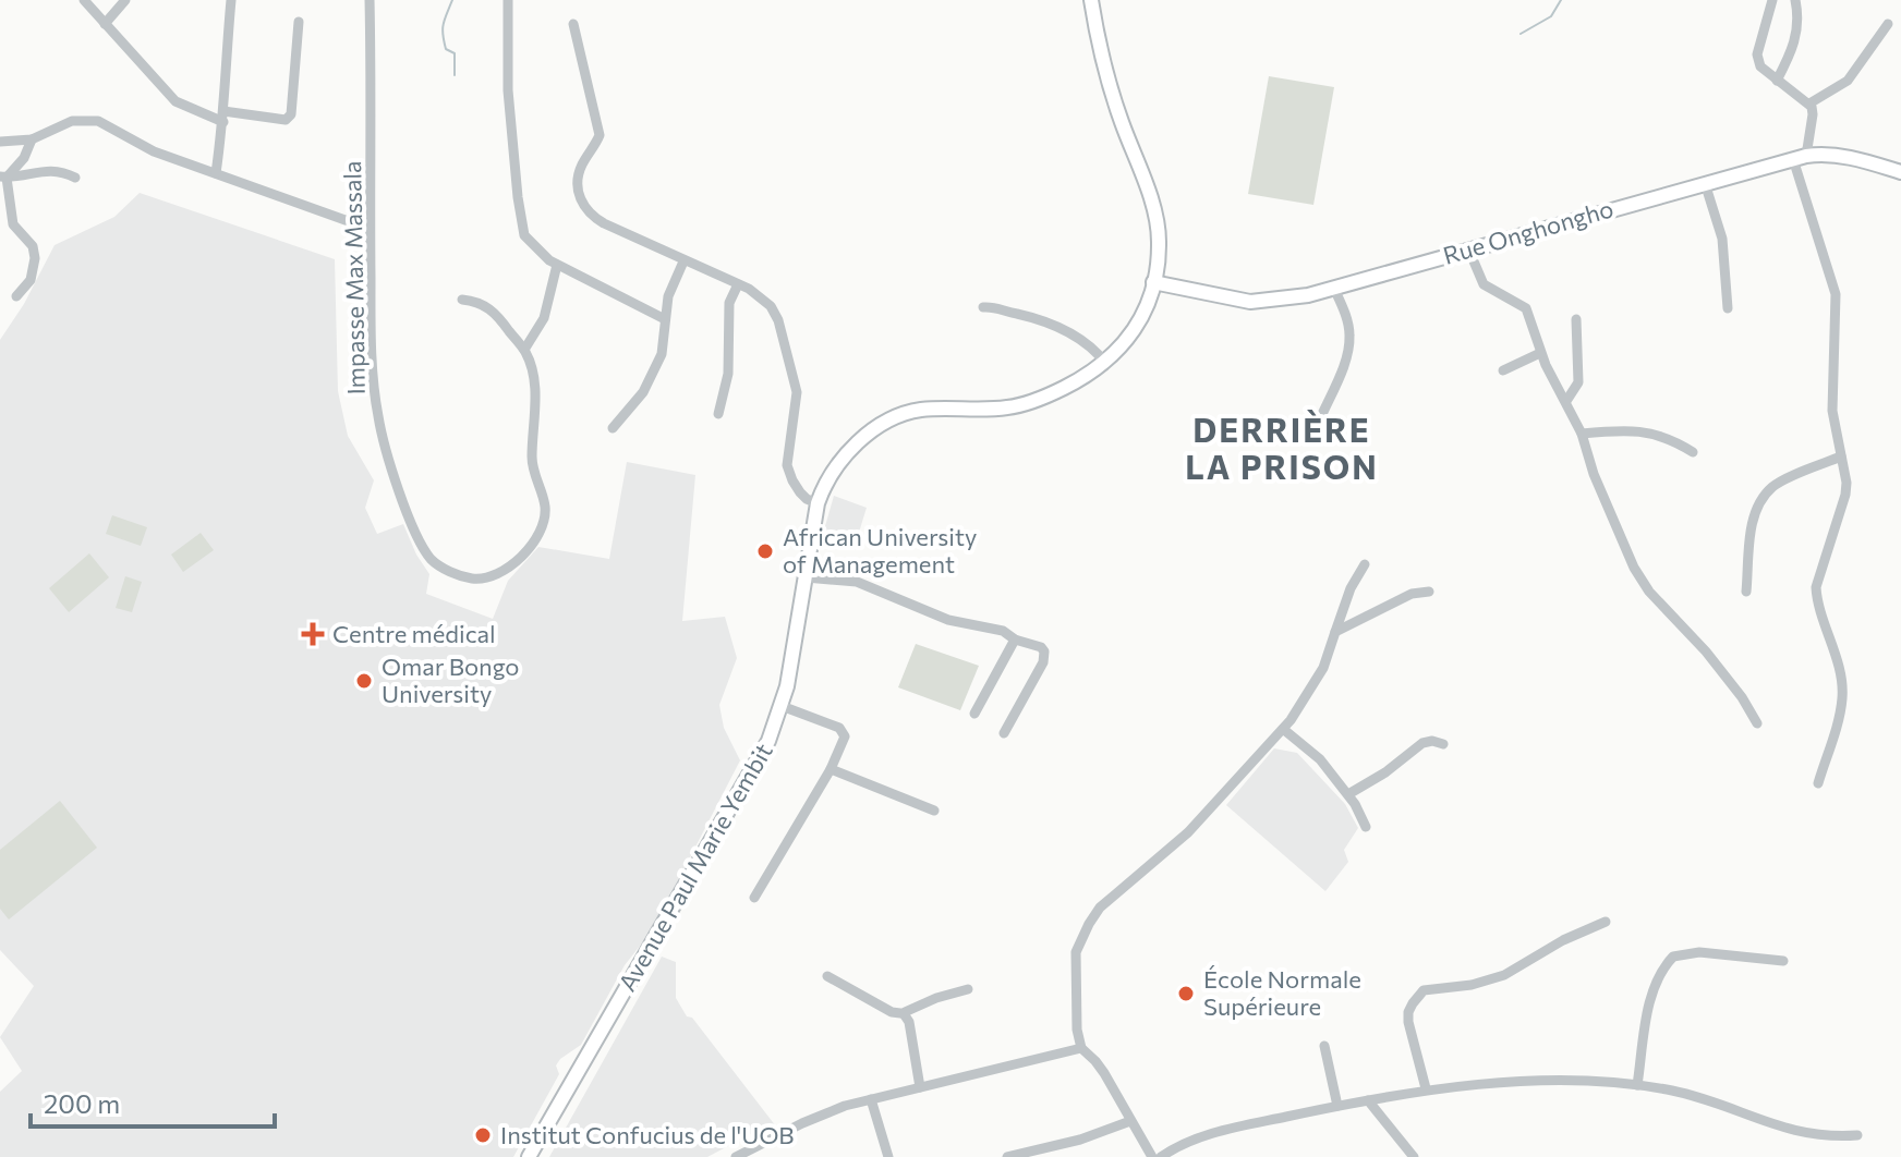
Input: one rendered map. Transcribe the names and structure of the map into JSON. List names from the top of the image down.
{
  "streets": {
    "main road": ["Rue Onghongho", "Avenue Paul Marie Yembit"],
    "street": ["Impasse Max Massala"]
  },
  "crossings": [
    ["Rue Onghongho", "Avenue Paul Marie Yembit"]
  ],
  "districts": ["DERRIÈRE LA PRISON"],
  "places": {
    "other": [
      "African University of Management",
      "Omar Bongo University",
      "École Normale Supérieure",
      "Institut Confucius de l'UOB"
    ],
    "health": ["Centre médical"]
  },
  "scale_bar": "200 m"
}
